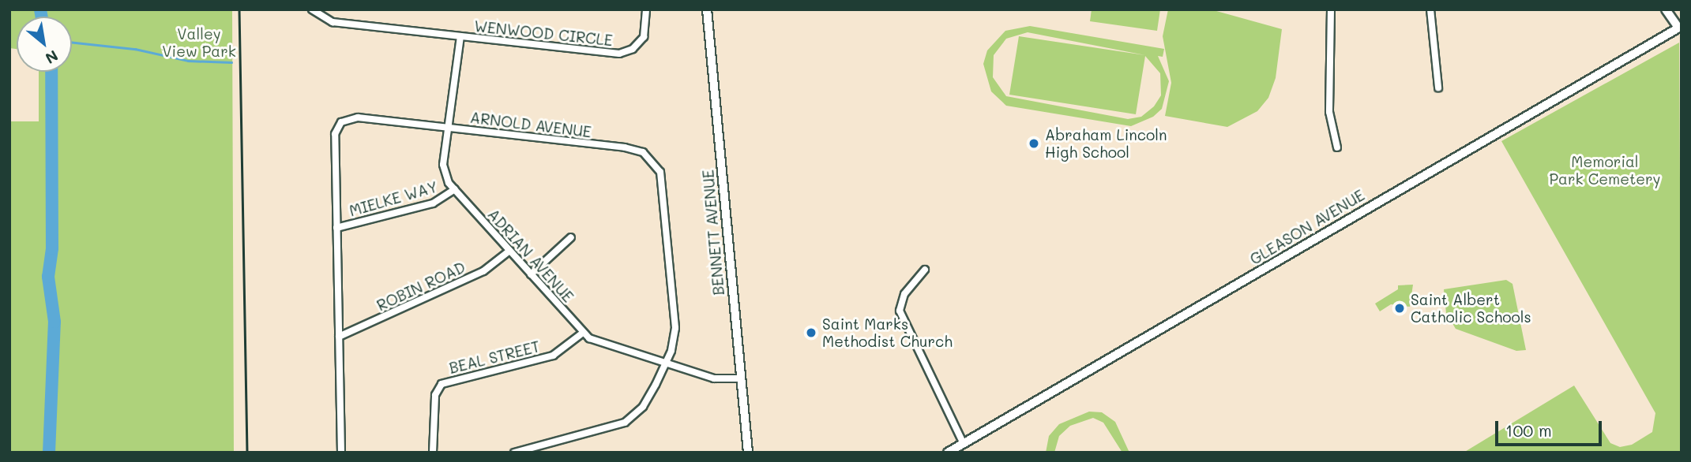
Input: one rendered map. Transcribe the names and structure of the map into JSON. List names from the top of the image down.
{
  "streets": {
    "main road": ["BENNETT AVENUE"],
    "street": [
      "WENWOOD CIRCLE",
      "ARNOLD AVENUE",
      "MIELKE WAY",
      "GLEASON AVENUE",
      "ADRIAN AVENUE",
      "ROBIN ROAD",
      "BEAL STREET"
    ]
  },
  "crossings": [
    ["WENWOOD CIRCLE", "ADRIAN AVENUE"],
    ["ARNOLD AVENUE", "MIELKE WAY"],
    ["ARNOLD AVENUE", "ADRIAN AVENUE"],
    ["ARNOLD AVENUE", "ROBIN ROAD"],
    ["MIELKE WAY", "ADRIAN AVENUE"],
    ["BENNETT AVENUE", "ADRIAN AVENUE"],
    ["ADRIAN AVENUE", "ROBIN ROAD"],
    ["ADRIAN AVENUE", "BEAL STREET"]
  ],
  "parks": ["Valley View Park", "Memorial Park Cemetery"],
  "places": ["Abraham Lincoln High School", "Saint Albert Catholic Schools", "Saint Marks Methodist Church"],
  "scale_bar": "100 m",
  "north": "bottom right"
}
